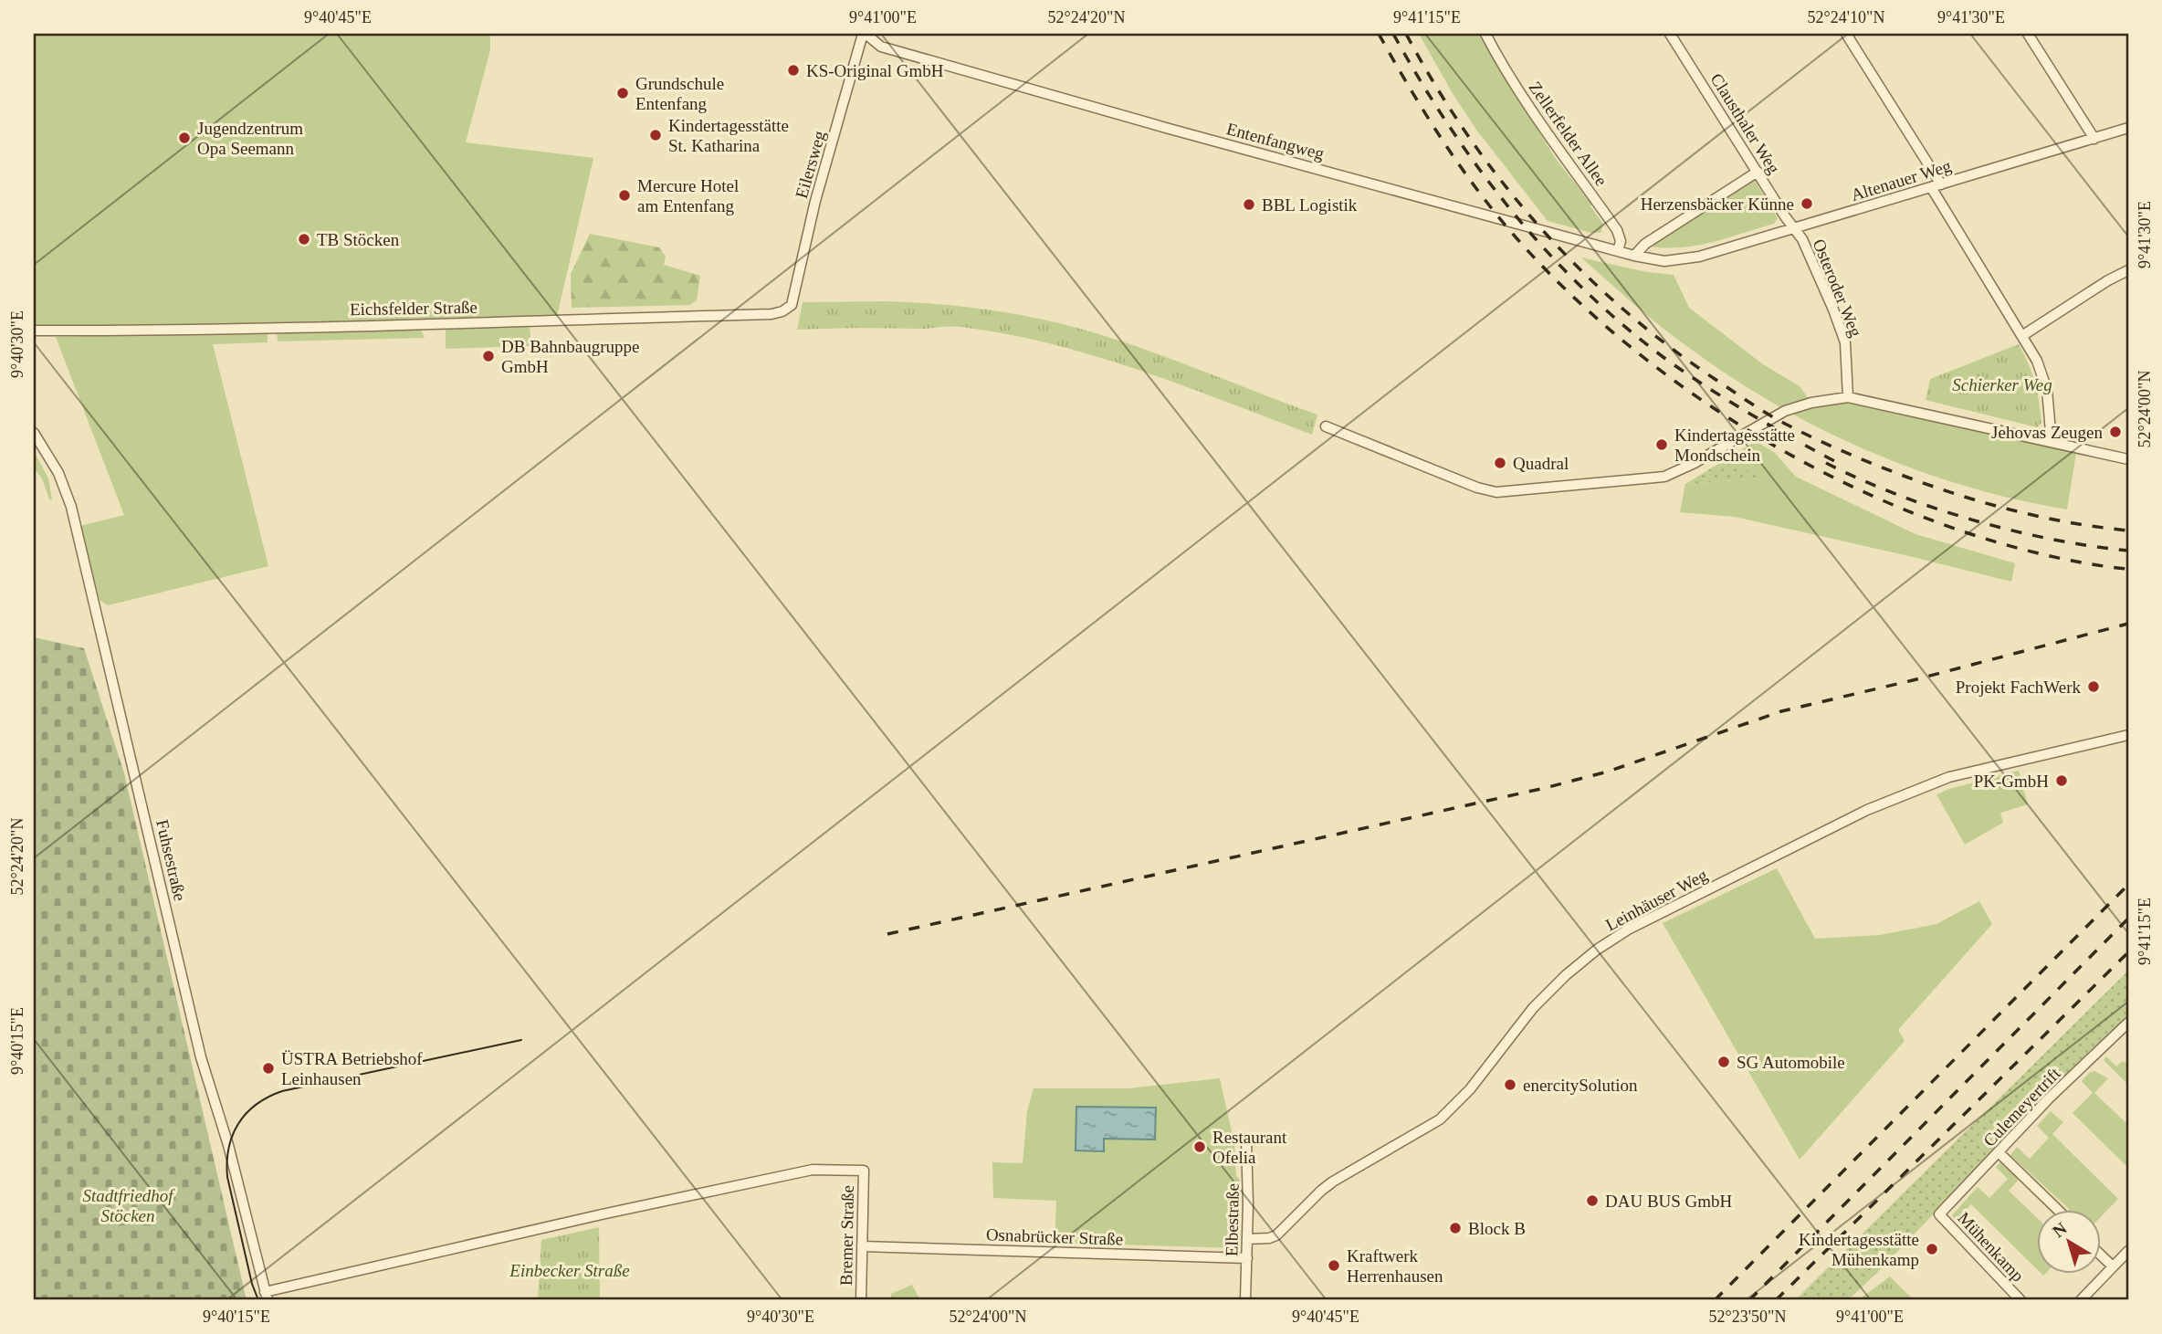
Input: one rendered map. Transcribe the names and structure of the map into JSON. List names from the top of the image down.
{
  "streets": {
    "street": [
      "Clausthaler Weg",
      "Zellerfelder Allee",
      "Entenfangweg",
      "Eilersweg",
      "Altenauer Weg",
      "Osteroder Weg",
      "Eichsfelder Straße",
      "Fuhsestraße",
      "Leinhäuser Weg",
      "Culemeyertrift",
      "Elbestraße",
      "Bremer Straße",
      "Osnabrücker Straße",
      "Mühenkamp"
    ]
  },
  "crossings": [
    ["Clausthaler Weg", "Altenauer Weg"],
    ["Clausthaler Weg", "Osteroder Weg"],
    ["Zellerfelder Allee", "Entenfangweg"],
    ["Entenfangweg", "Eilersweg"],
    ["Entenfangweg", "Altenauer Weg"],
    ["Eilersweg", "Eichsfelder Straße"],
    ["Altenauer Weg", "Osteroder Weg"],
    ["Fuhsestraße", "Bremer Straße"],
    ["Leinhäuser Weg", "Elbestraße"],
    ["Culemeyertrift", "Mühenkamp"],
    ["Elbestraße", "Osnabrücker Straße"],
    ["Bremer Straße", "Osnabrücker Straße"]
  ],
  "parks": ["Schierker Weg", "Stadtfriedhof Stöcken", "Einbecker Straße"],
  "places": [
    "KS-Original GmbH",
    "Grundschule Entenfang",
    "Kindertagesstätte St. Katharina",
    "Jugendzentrum Opa Seemann",
    "Mercure Hotel am Entenfang",
    "Herzensbäcker Künne",
    "BBL Logistik",
    "TB Stöcken",
    "DB Bahnbaugruppe GmbH",
    "Jehovas Zeugen",
    "Kindertagesstätte Mondschein",
    "Quadral",
    "Projekt FachWerk",
    "PK-GmbH",
    "SG Automobile",
    "ÜSTRA Betriebshof Leinhausen",
    "enercitySolution",
    "Restaurant Ofelia",
    "DAU BUS GmbH",
    "Block B",
    "Kindertagesstätte Mühenkamp",
    "Kraftwerk Herrenhausen"
  ],
  "north": "top left",
  "coordinates": [
    "9°40'45\"E",
    "9°41'00\"E",
    "52°24'20\"N",
    "9°41'15\"E",
    "52°24'10\"N",
    "9°41'30\"E",
    "9°40'30\"E",
    "52°24'00\"N",
    "9°40'15\"E",
    "52°23'50\"N"
  ]
}
